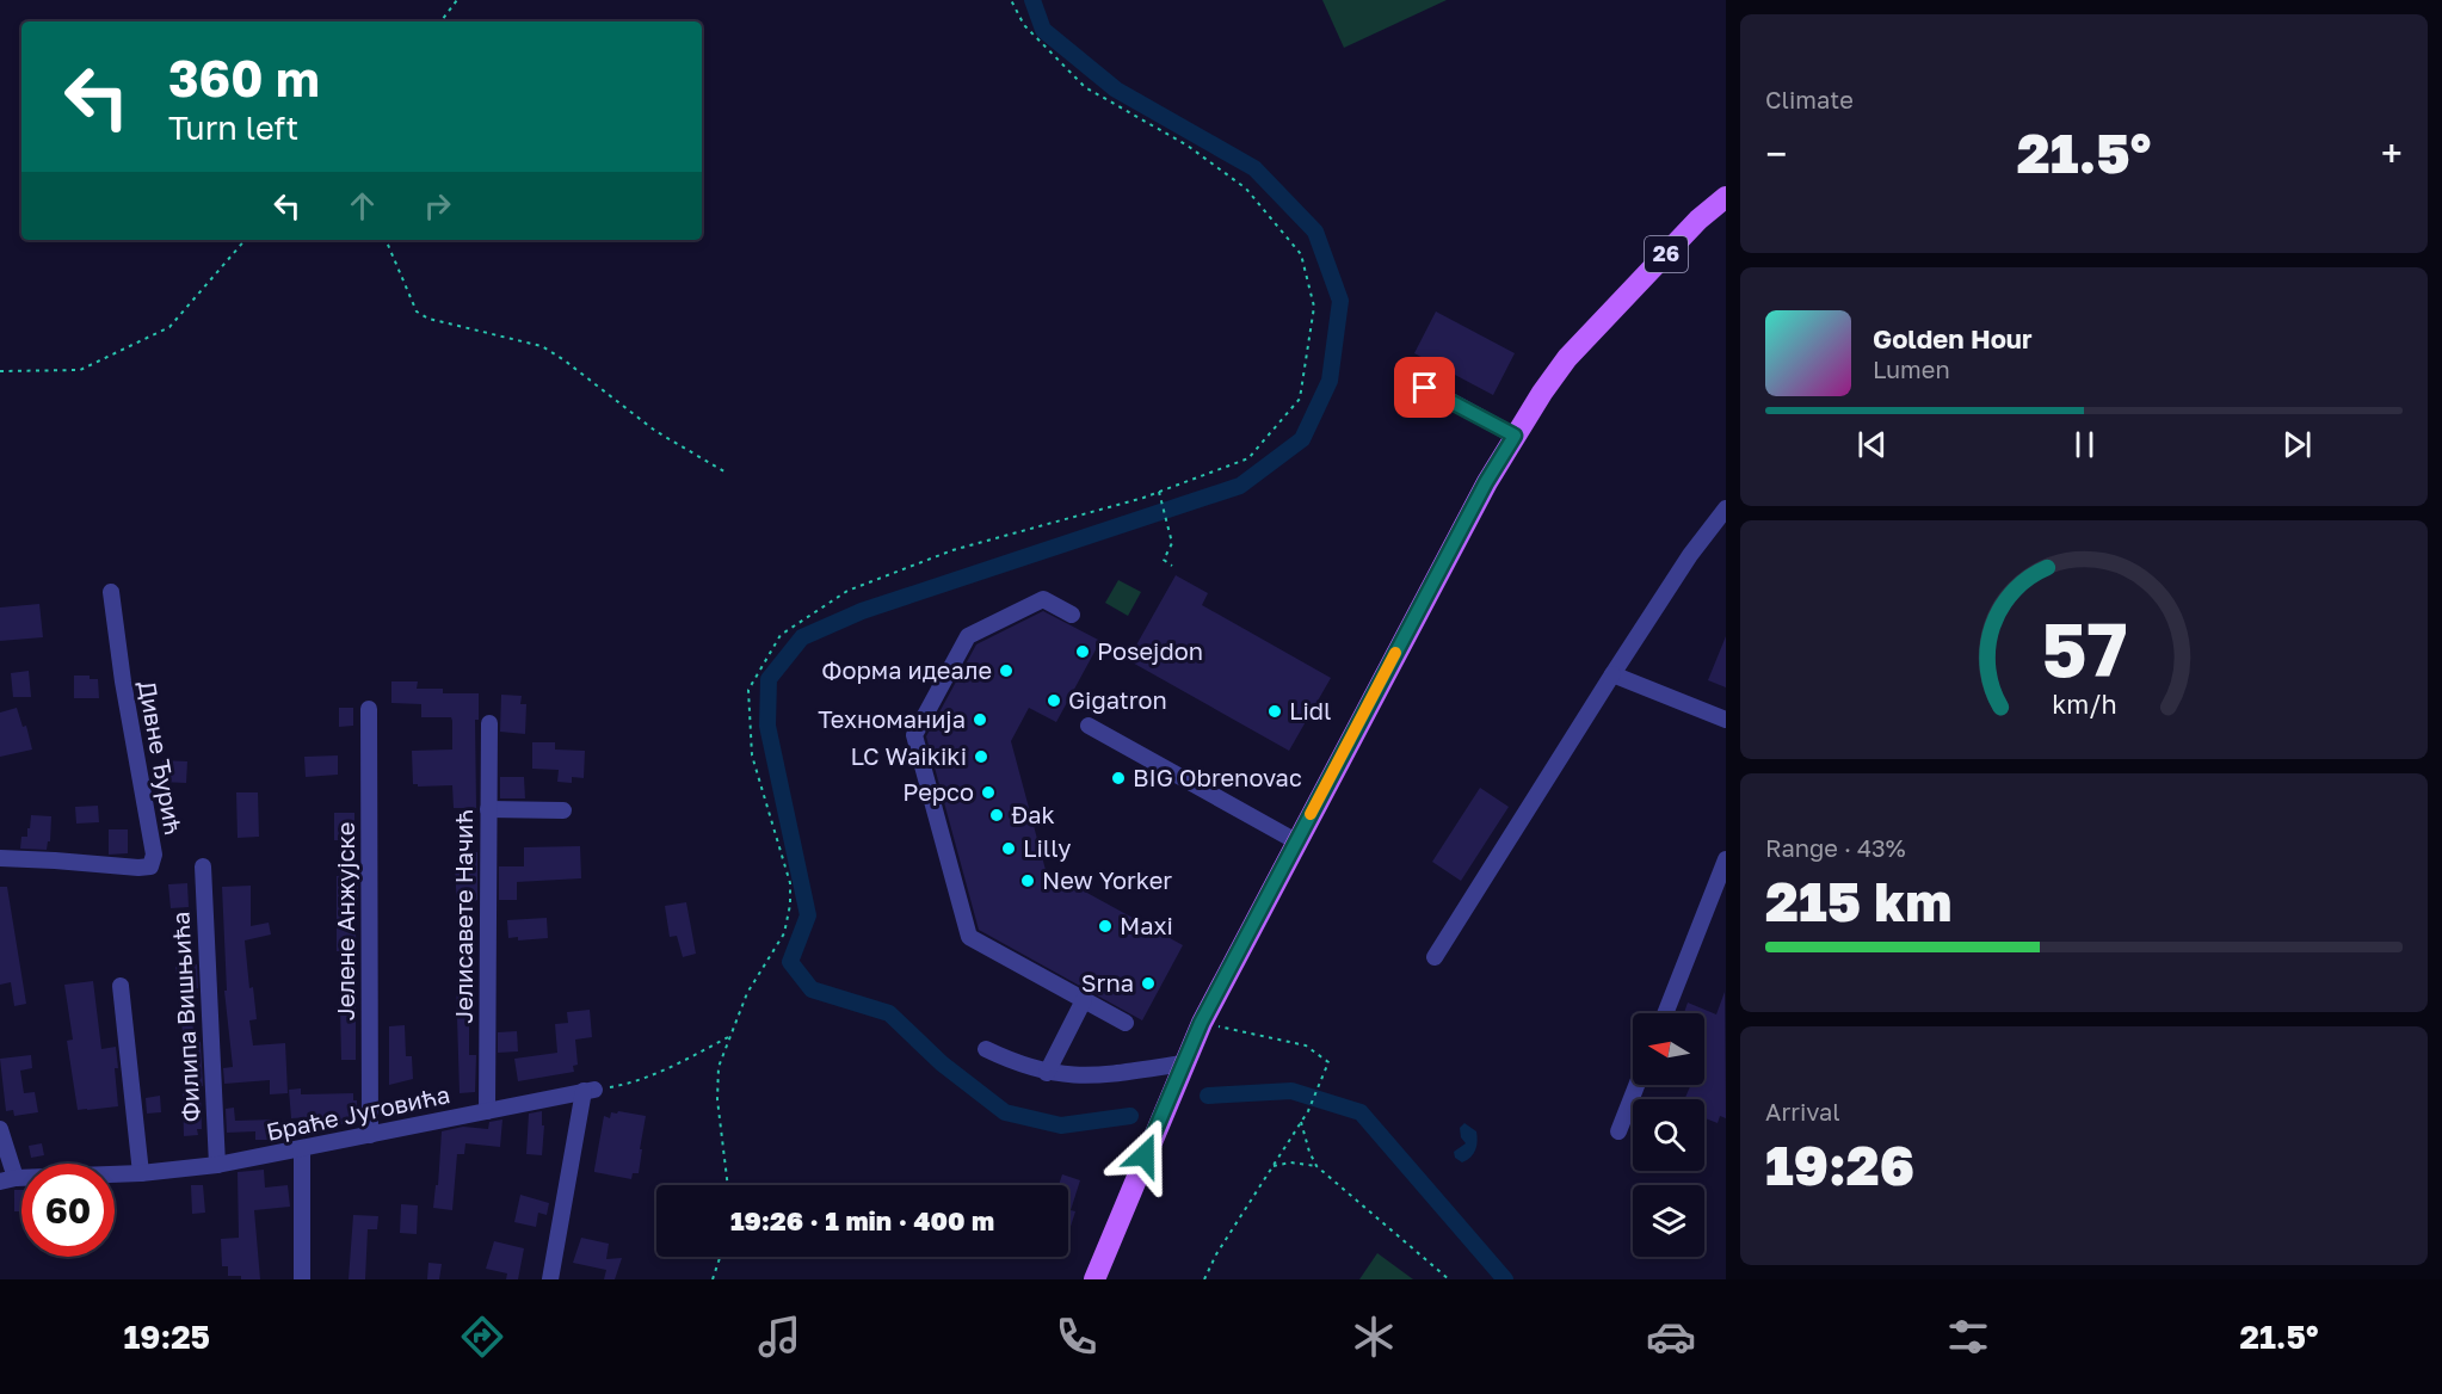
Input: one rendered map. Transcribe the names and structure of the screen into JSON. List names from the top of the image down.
{
  "streets": {
    "main road": ["26"],
    "street": [
      "Дивне Ђурић",
      "Јелисавете Начић",
      "Јелене Анжујске",
      "Филипа Вишњића",
      "Браће Југовића"
    ]
  },
  "crossings": [
    ["Јелисавете Начић", "Браће Југовића"],
    ["Јелене Анжујске", "Браће Југовића"],
    ["Филипа Вишњића", "Браће Југовића"]
  ],
  "places": [
    "Posejdon",
    "Форма идеале",
    "Gigatron",
    "Lidl",
    "Техноманија",
    "LC Waikiki",
    "BIG Obrenovac",
    "Pepco",
    "Đak",
    "Lilly",
    "New Yorker",
    "Maxi",
    "Srna"
  ],
  "north": "left",
  "page": {
    "tile": [
      "Climate",
      ["Range · 43%", "215 km"],
      ["Arrival", "19:26"]
    ],
    "turn": ["360 m", "Turn left"],
    "heat": ["−", "21.5°", "+"],
    "song": ["Golden Hour", "Lumen"],
    "limit": "60",
    "trip": "19:26 · 1 min · 400 m",
    "tabs": ["19:25", "21.5°"],
    "gauge": ["57", "km/h"]
  }
}
